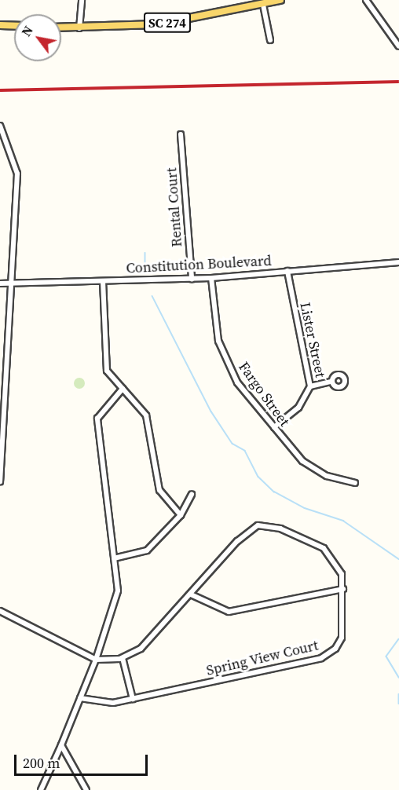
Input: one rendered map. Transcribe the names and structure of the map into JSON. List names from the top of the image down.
{
  "streets": {
    "main road": ["SC 274"],
    "street": [
      "Rental Court",
      "Constitution Boulevard",
      "Lister Street",
      "Fargo Street",
      "Spring View Court"
    ]
  },
  "crossings": [
    ["Rental Court", "Constitution Boulevard"],
    ["Constitution Boulevard", "Lister Street"],
    ["Constitution Boulevard", "Fargo Street"],
    ["Lister Street", "Fargo Street"]
  ],
  "scale_bar": "200 m",
  "north": "top left"
}
